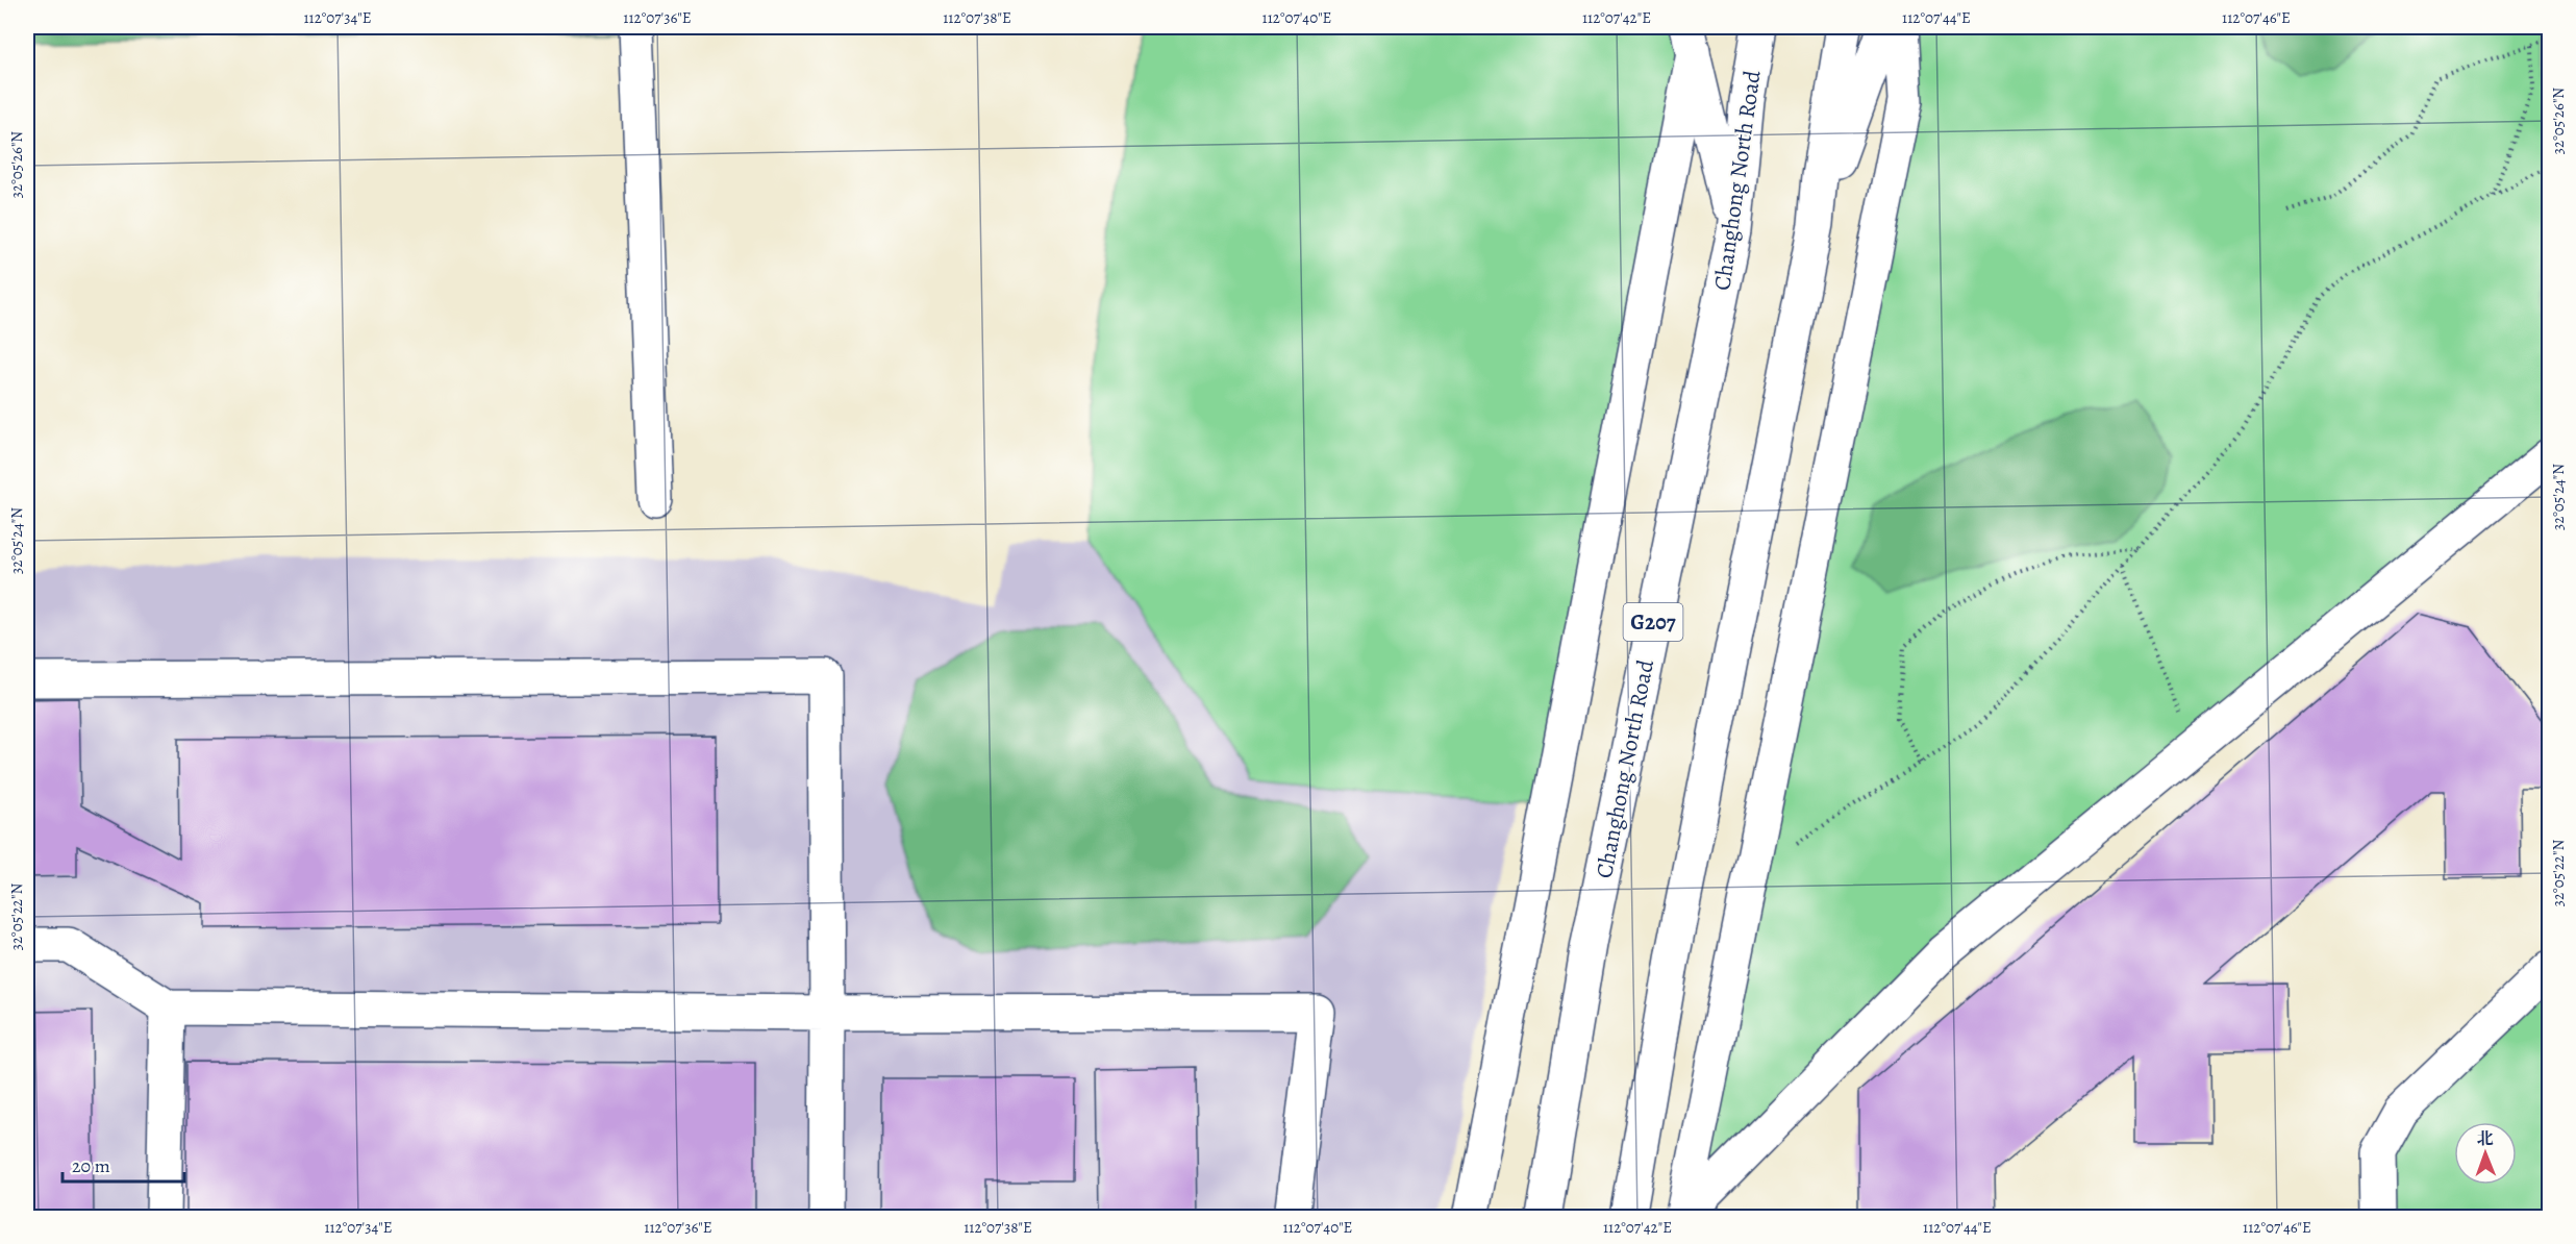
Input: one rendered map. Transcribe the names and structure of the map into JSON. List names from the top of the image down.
{
  "streets": {
    "main road": ["Changhong North Road", "G207"]
  },
  "scale_bar": "20 m",
  "north": "top",
  "coordinates": [
    "112°07'34\"E",
    "112°07'36\"E",
    "112°07'38\"E",
    "112°07'40\"E",
    "112°07'42\"E",
    "112°07'44\"E",
    "112°07'46\"E",
    "32°05'26\"N",
    "32°05'24\"N",
    "32°05'22\"N"
  ]
}
